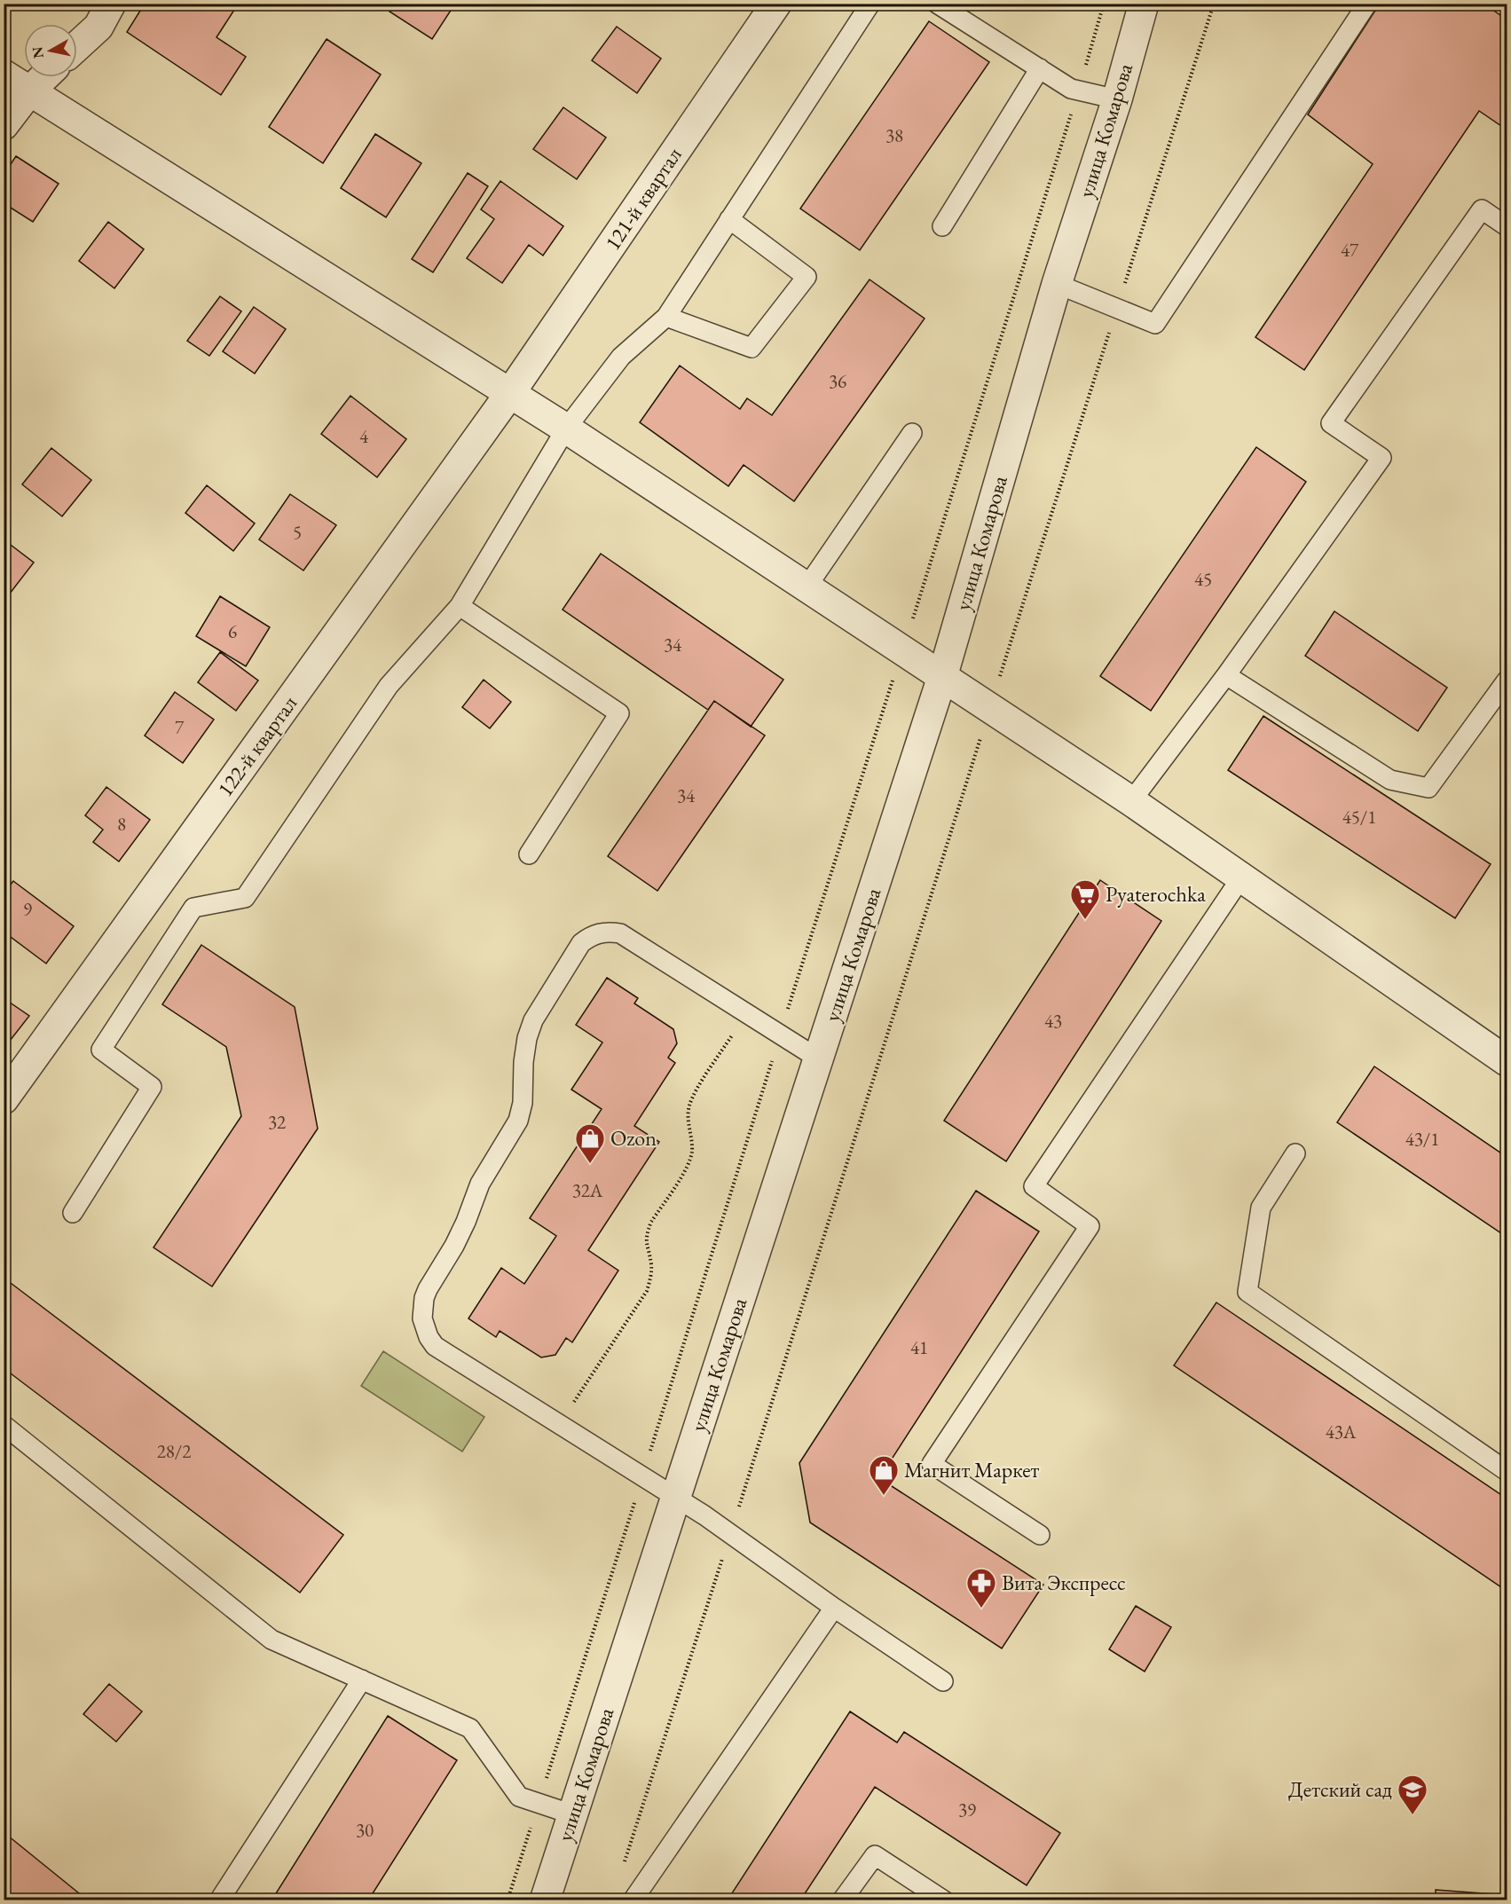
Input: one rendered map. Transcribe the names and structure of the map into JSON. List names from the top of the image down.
{
  "streets": {
    "street": ["улица Комарова", "121-й квартал", "122-й квартал"]
  },
  "crossings": [
    ["121-й квартал", "122-й квартал"]
  ],
  "places": {
    "supermarket": ["Pyaterochka"],
    "shop": ["Ozon", "Магнит Маркет"],
    "pharmacy": ["Вита Экспресс"],
    "school or university": ["Детский сад"]
  },
  "house_numbers": [
    "38",
    "47",
    "36",
    "4",
    "5",
    "45",
    "6",
    "34",
    "7",
    "34",
    "45/1",
    "8",
    "9",
    "43",
    "32",
    "43/1",
    "32А",
    "41",
    "43А",
    "28/2",
    "39",
    "30"
  ],
  "north": "left"
}
